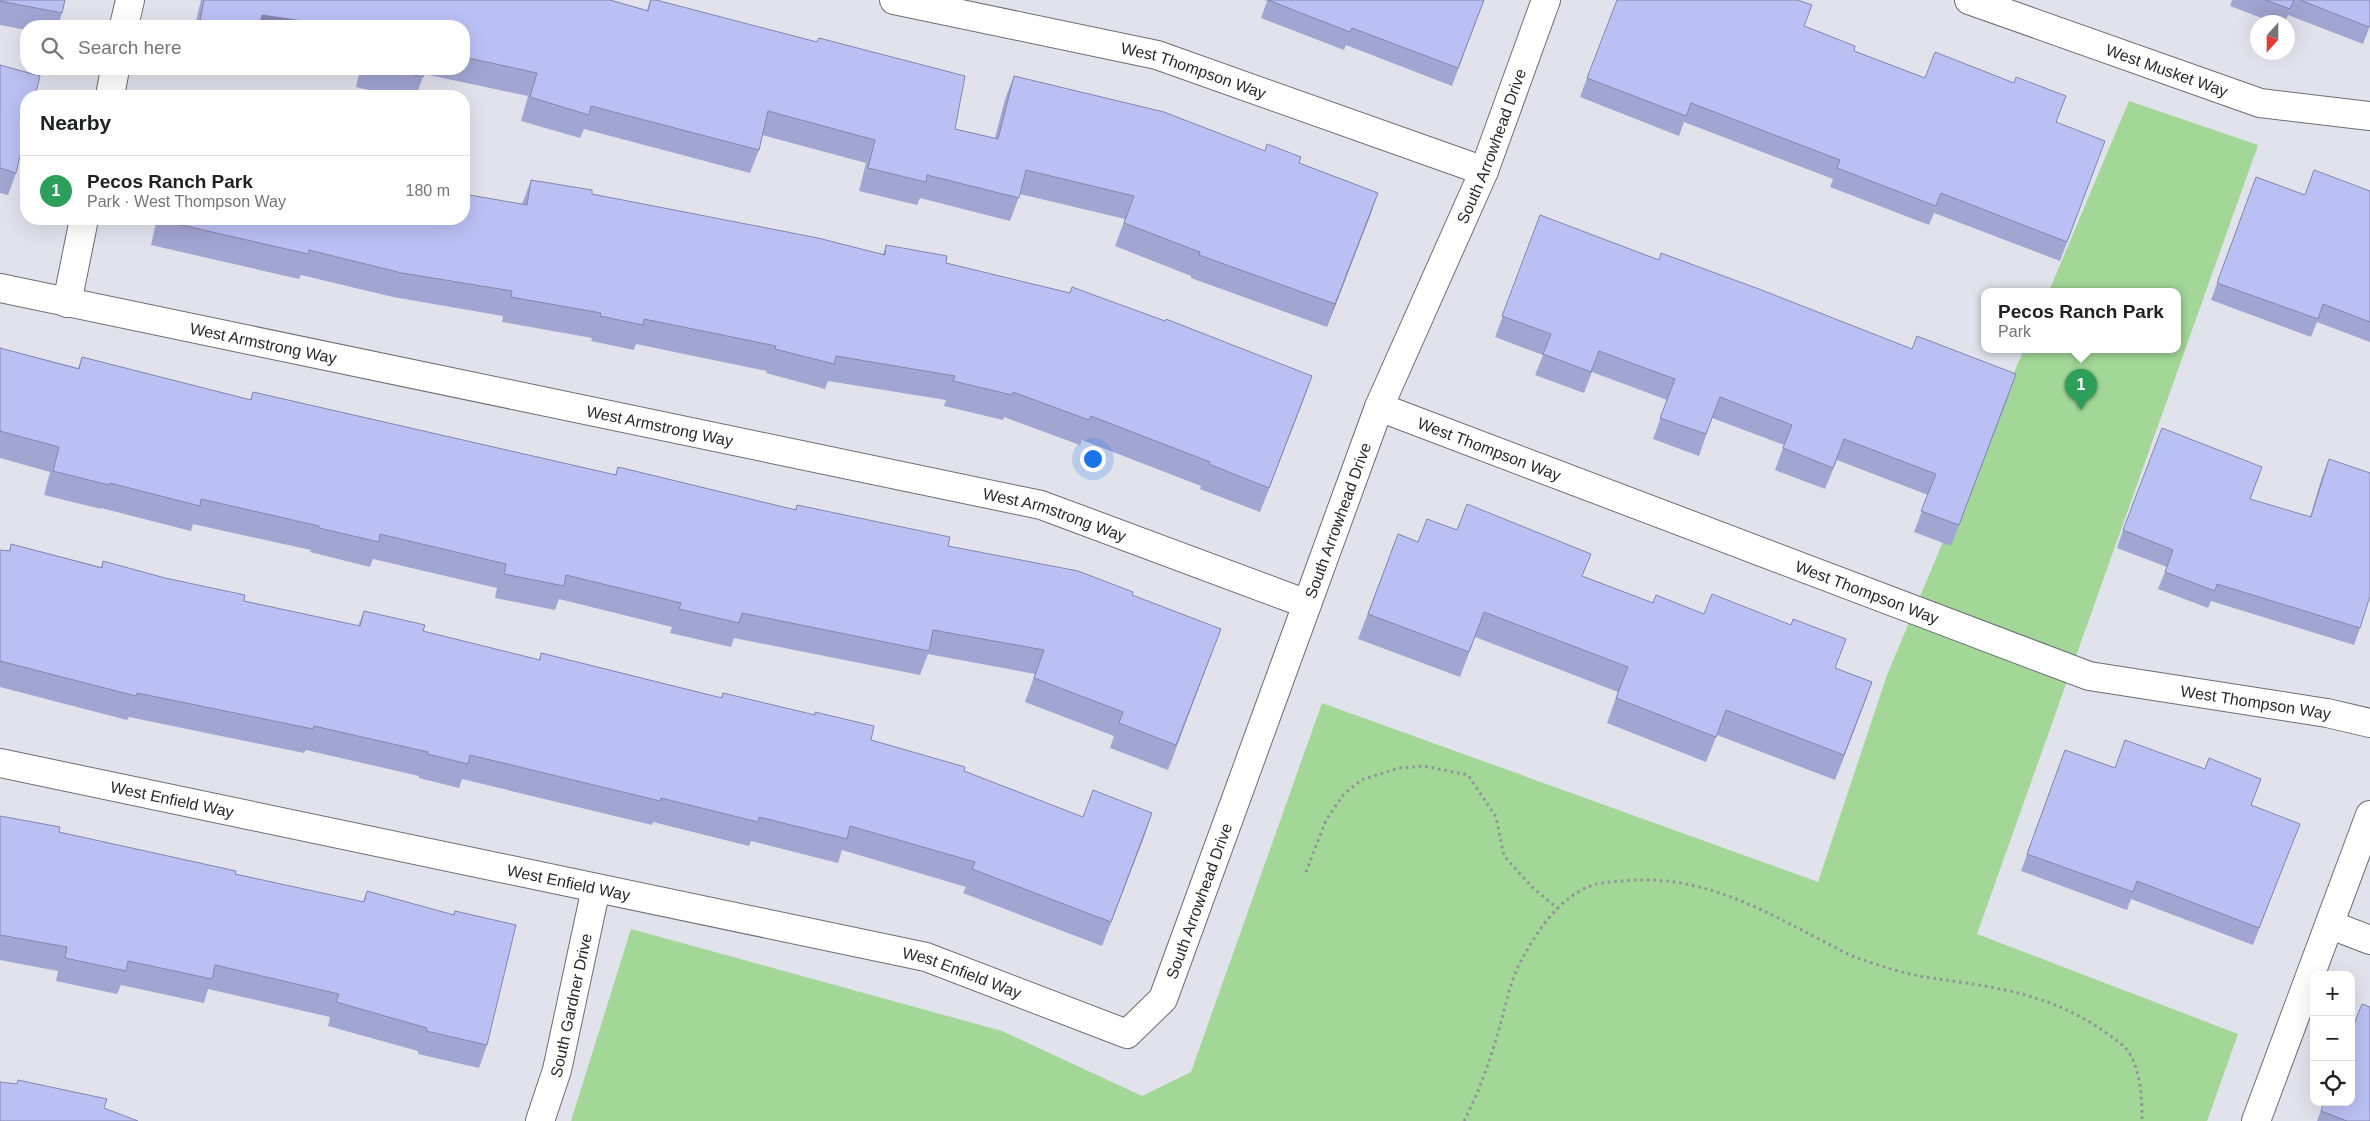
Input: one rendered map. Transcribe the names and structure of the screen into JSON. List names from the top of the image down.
{
  "streets": {
    "street": [
      "West Musket Way",
      "West Thompson Way",
      "South Arrowhead Drive",
      "West Armstrong Way",
      "West Enfield Way",
      "South Gardner Drive"
    ]
  },
  "crossings": [
    ["West Thompson Way", "South Arrowhead Drive"],
    ["South Arrowhead Drive", "West Armstrong Way"],
    ["South Arrowhead Drive", "West Enfield Way"],
    ["West Enfield Way", "South Gardner Drive"]
  ],
  "north": "bottom",
  "page": {
    "search": "Search here",
    "heading": "Nearby",
    "list": [
      {
        "mark": "1",
        "name": "Pecos Ranch Park",
        "note": "Park · West Thompson Way",
        "value": "180 m"
      }
    ],
    "popup": ["Pecos Ranch Park", "Park"],
    "pins": "1",
    "map_buttons": ["+", "−"]
  }
}
